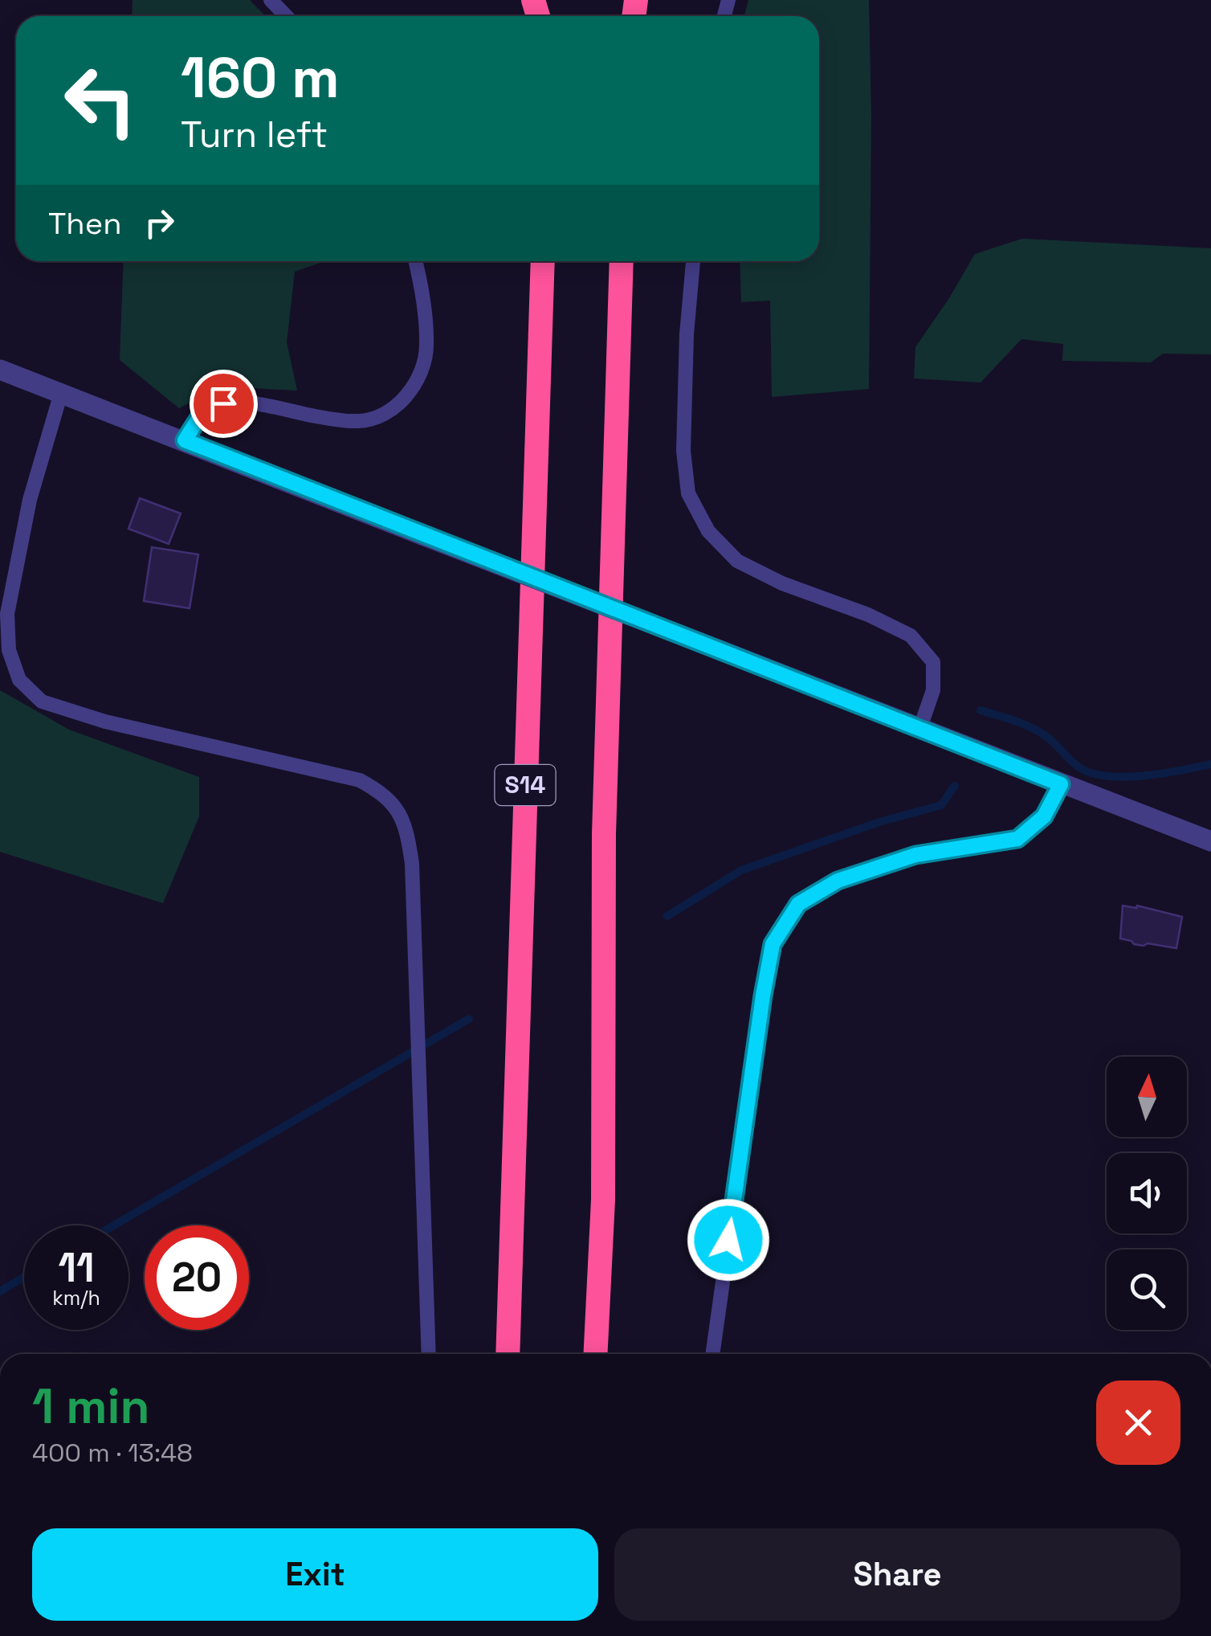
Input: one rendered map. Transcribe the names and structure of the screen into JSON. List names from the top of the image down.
{
  "streets": {
    "highway": ["S14"]
  },
  "north": "top",
  "page": {
    "turn": ["160 m", "Turn left"],
    "then": "Then",
    "speed": "11 km/h",
    "limit": "20",
    "heading": ["1 min", "400 m · 13:48"],
    "buttons": ["Exit", "Share"]
  }
}
